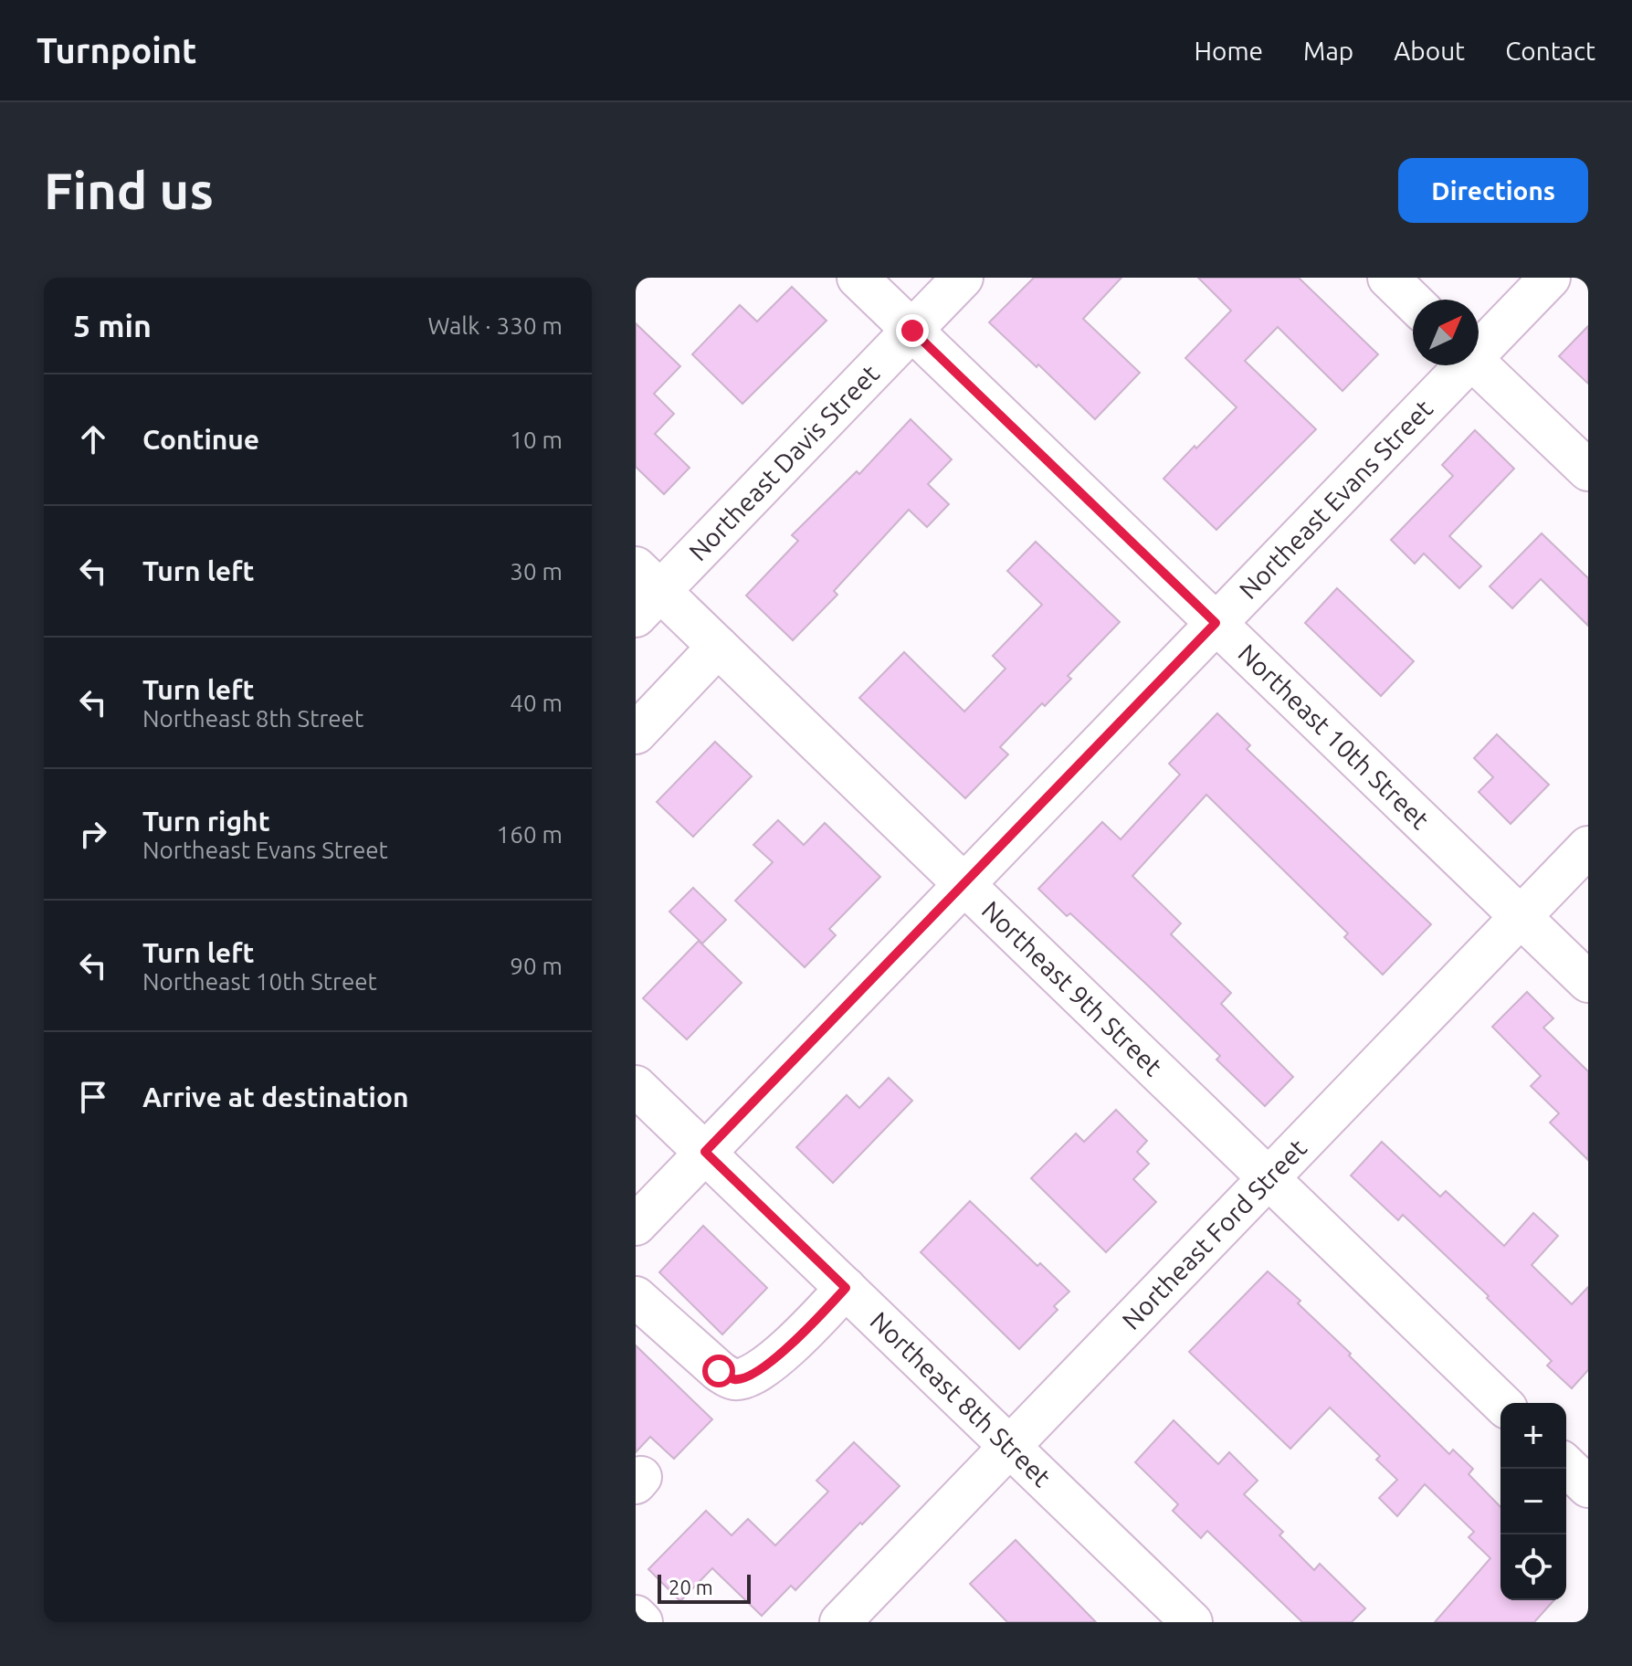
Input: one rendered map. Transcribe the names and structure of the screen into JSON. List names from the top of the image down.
{
  "streets": {
    "street": [
      "Northeast Davis Street",
      "Northeast Evans Street",
      "Northeast 10th Street",
      "Northeast 9th Street",
      "Northeast Ford Street",
      "Northeast 8th Street"
    ]
  },
  "crossings": [
    ["Northeast Davis Street", "Northeast 10th Street"],
    ["Northeast Davis Street", "Northeast 9th Street"],
    ["Northeast Evans Street", "Northeast 10th Street"],
    ["Northeast Evans Street", "Northeast 9th Street"],
    ["Northeast Evans Street", "Northeast 8th Street"],
    ["Northeast 10th Street", "Northeast Ford Street"],
    ["Northeast 9th Street", "Northeast Ford Street"],
    ["Northeast Ford Street", "Northeast 8th Street"]
  ],
  "scale_bar": "20 m",
  "north": "top right",
  "page": {
    "header": "Turnpoint",
    "nav": [
      "Home",
      "Map",
      "About",
      "Contact"
    ],
    "buttons": "Directions",
    "title": "Find us",
    "heading": ["5 min", "Walk · 330 m"],
    "list": [
      ["Continue", "10 m"],
      ["Turn left", "30 m"],
      ["Turn left", "Northeast 8th Street", "40 m"],
      ["Turn right", "Northeast Evans Street", "160 m"],
      ["Turn left", "Northeast 10th Street", "90 m"],
      "Arrive at destination"
    ],
    "map_buttons": ["+", "−"],
    "scale": "20 m"
  }
}
